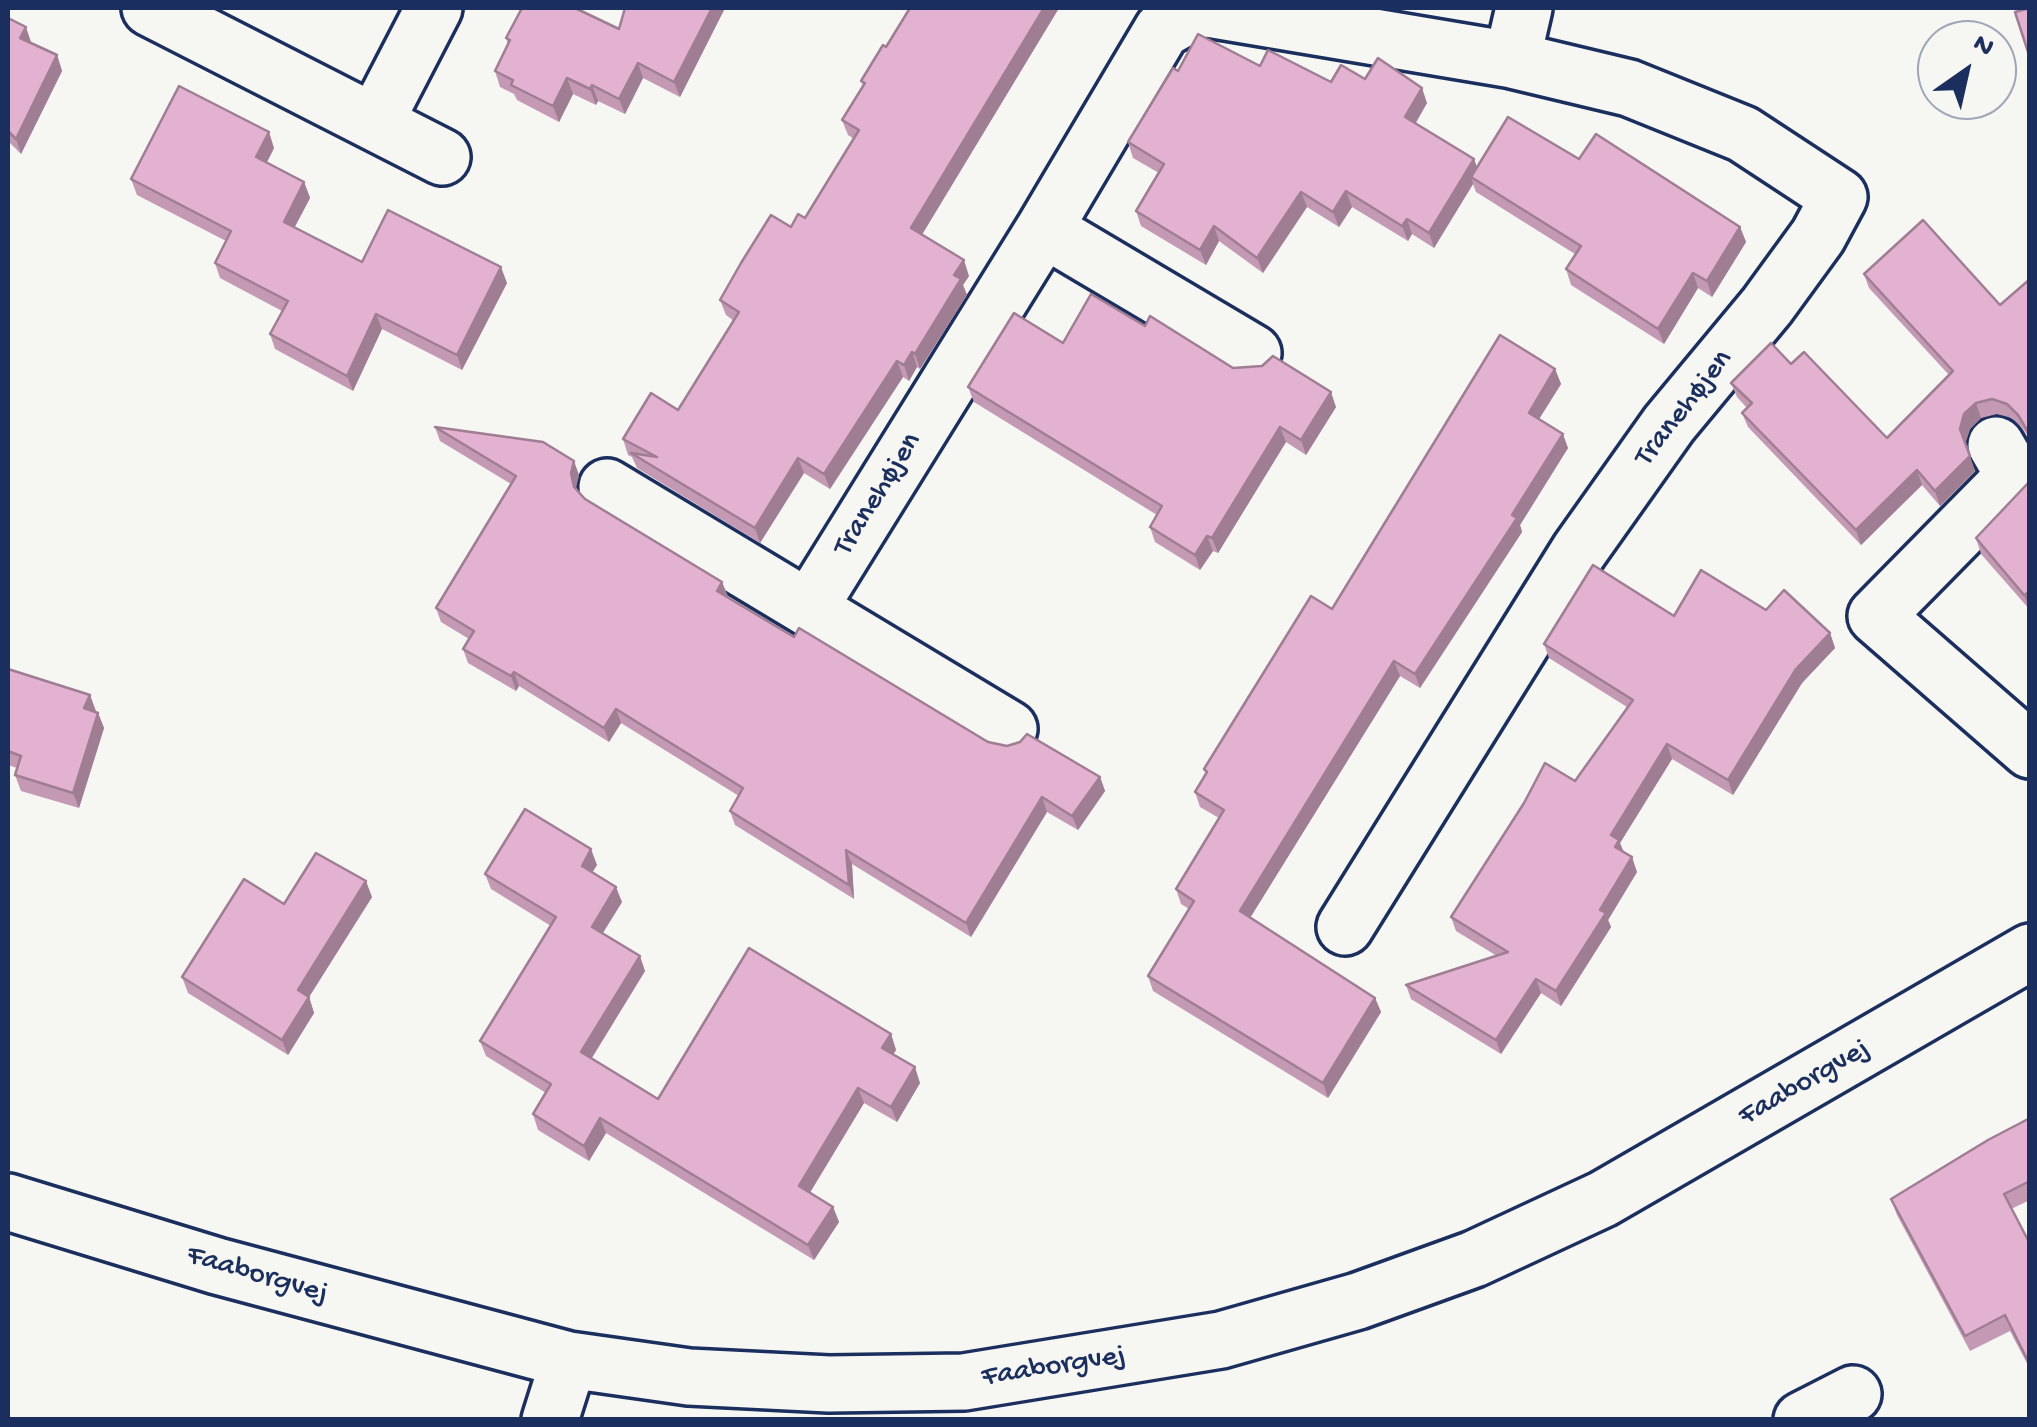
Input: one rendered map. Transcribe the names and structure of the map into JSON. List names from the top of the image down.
{
  "streets": {
    "street": ["Tranehøjen", "Faaborgvej"]
  },
  "north": "top right"
}
